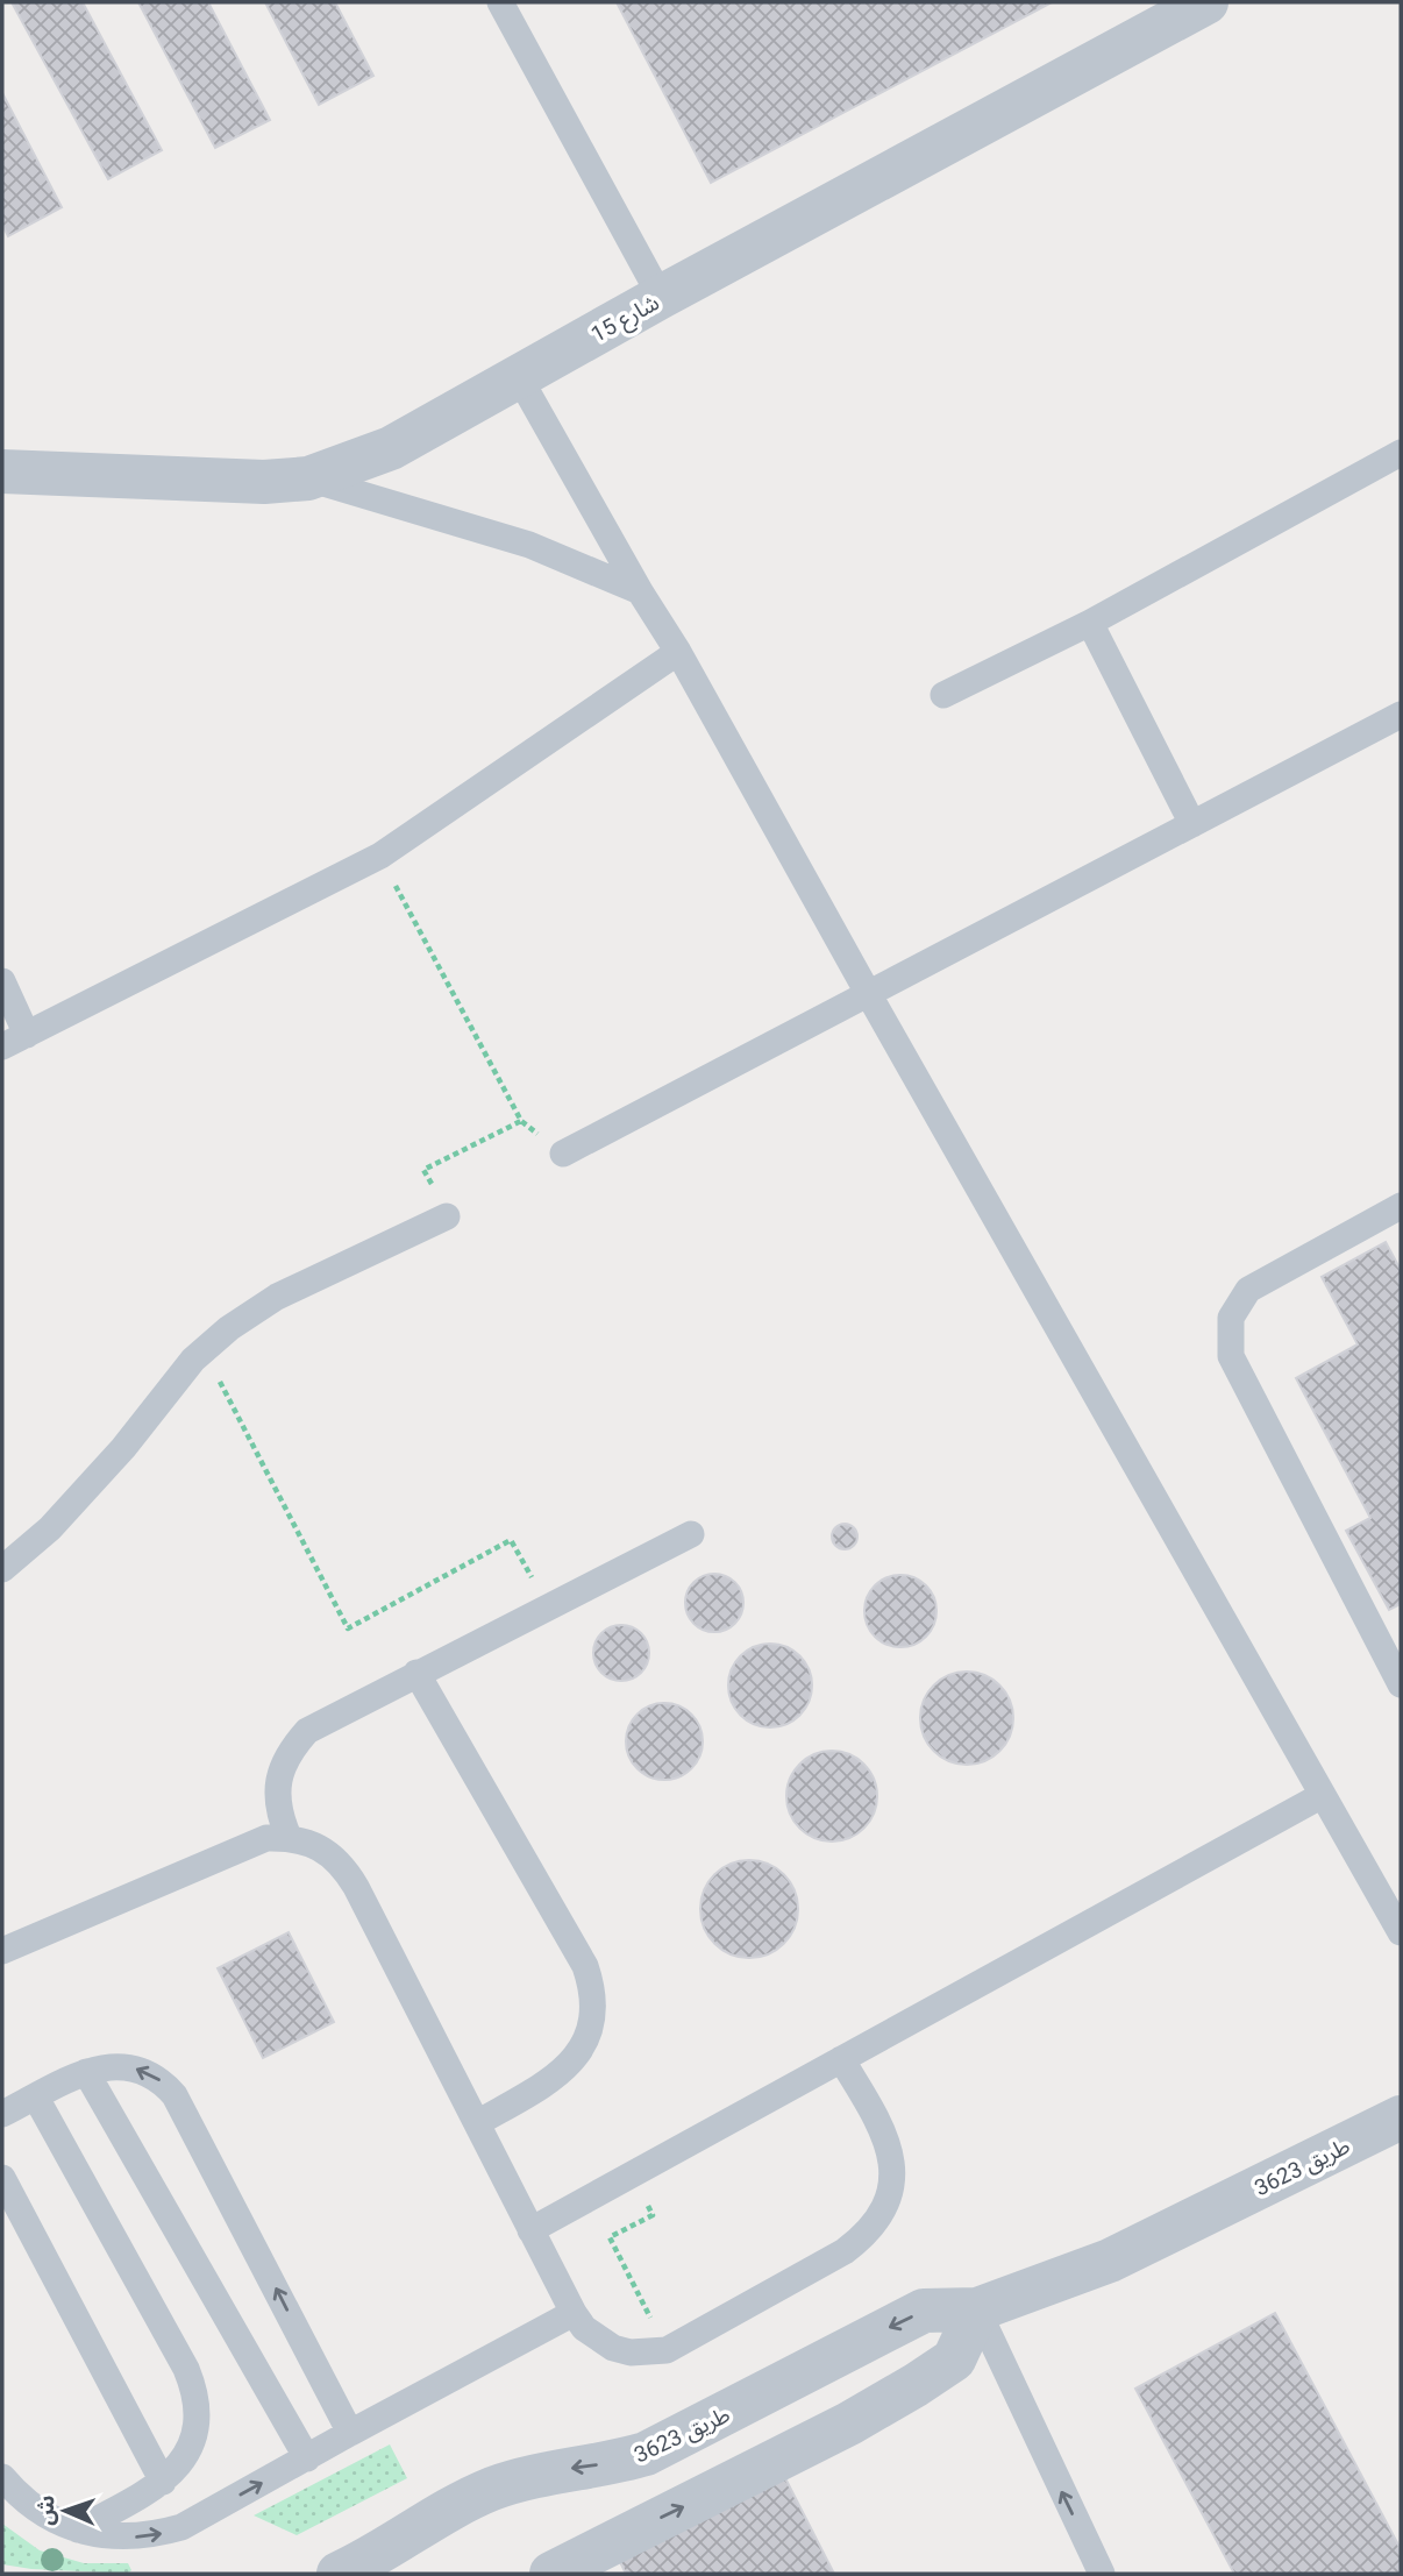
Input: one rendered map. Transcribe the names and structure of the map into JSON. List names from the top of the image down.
{
  "streets": {
    "street": ["شارع 15", "طريق 3623"]
  },
  "north": "left"
}
